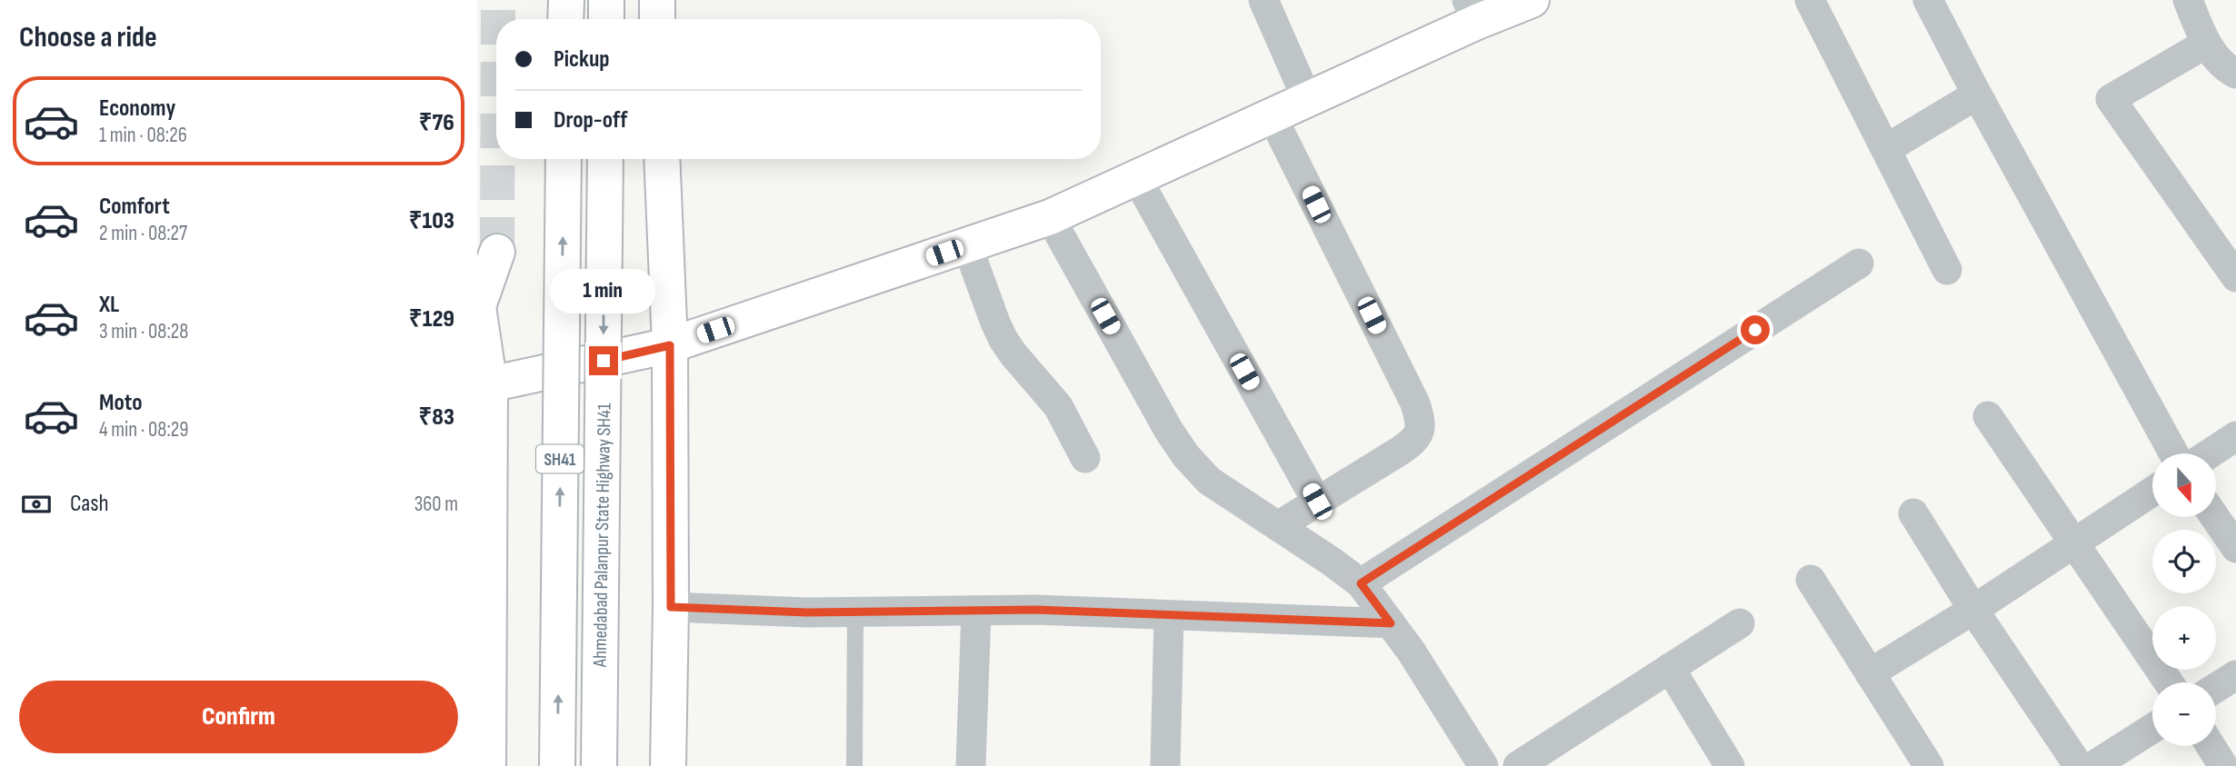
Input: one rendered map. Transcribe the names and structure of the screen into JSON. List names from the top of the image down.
{
  "streets": {
    "street": ["SH41", "Ahmedabad Palanpur State Highway SH41"]
  },
  "north": "bottom",
  "page": {
    "heading": "Choose a ride",
    "banner": ["Pickup", "Drop-off"],
    "list": [
      {
        "name": "Economy",
        "note": "1 min · 08:26",
        "value": "₹76"
      },
      {
        "name": "Comfort",
        "note": "2 min · 08:27",
        "value": "₹103"
      },
      {
        "name": "XL",
        "note": "3 min · 08:28",
        "value": "₹129"
      },
      {
        "name": "Moto",
        "note": "4 min · 08:29",
        "value": "₹83"
      }
    ],
    "bubble": "1 min",
    "map_buttons": ["+", "−"],
    "pay": ["Cash", "360 m"],
    "buttons": "Confirm"
  }
}
